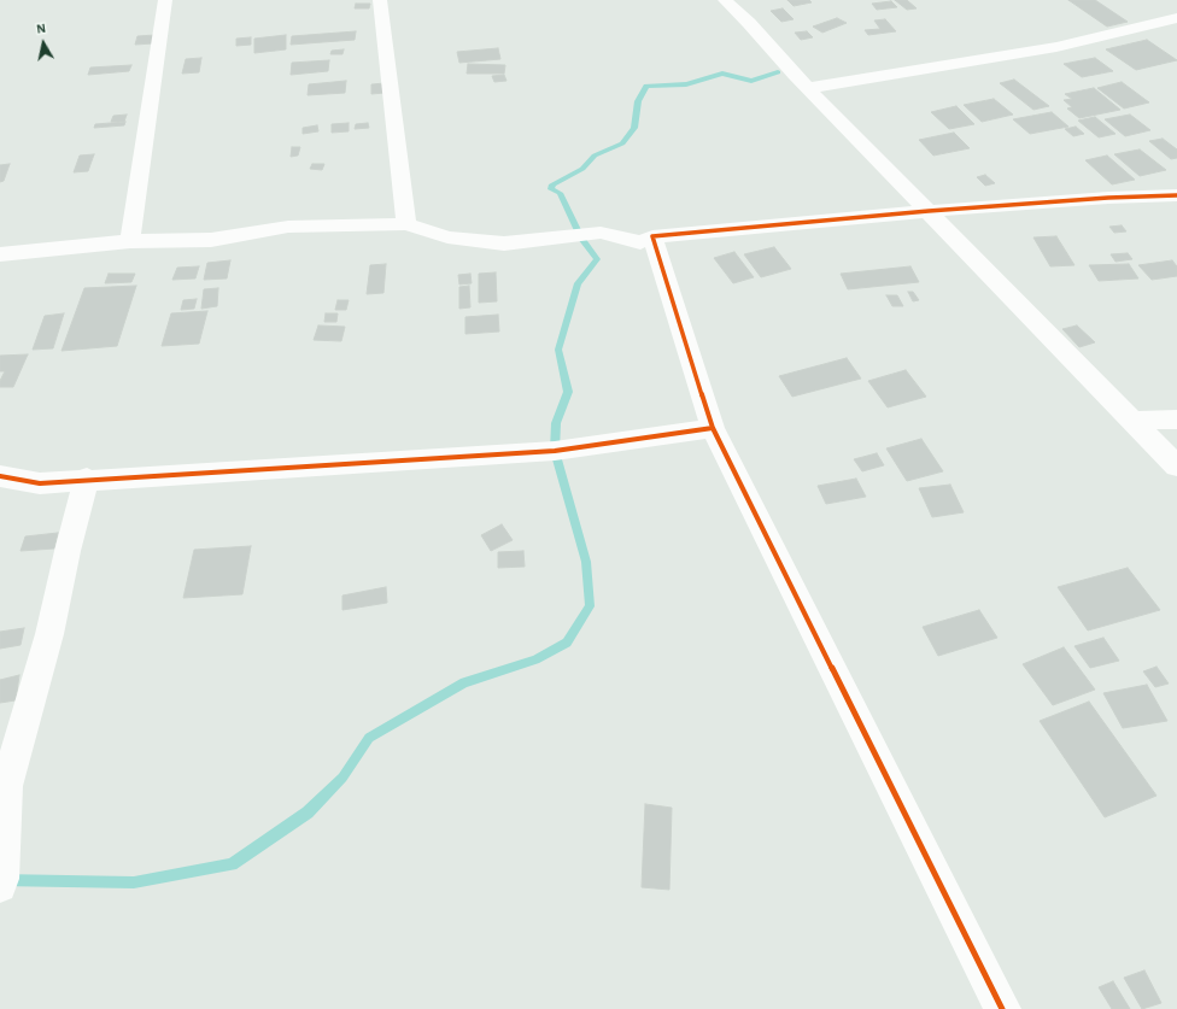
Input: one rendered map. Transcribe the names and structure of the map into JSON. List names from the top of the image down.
{
  "north": "top"
}
